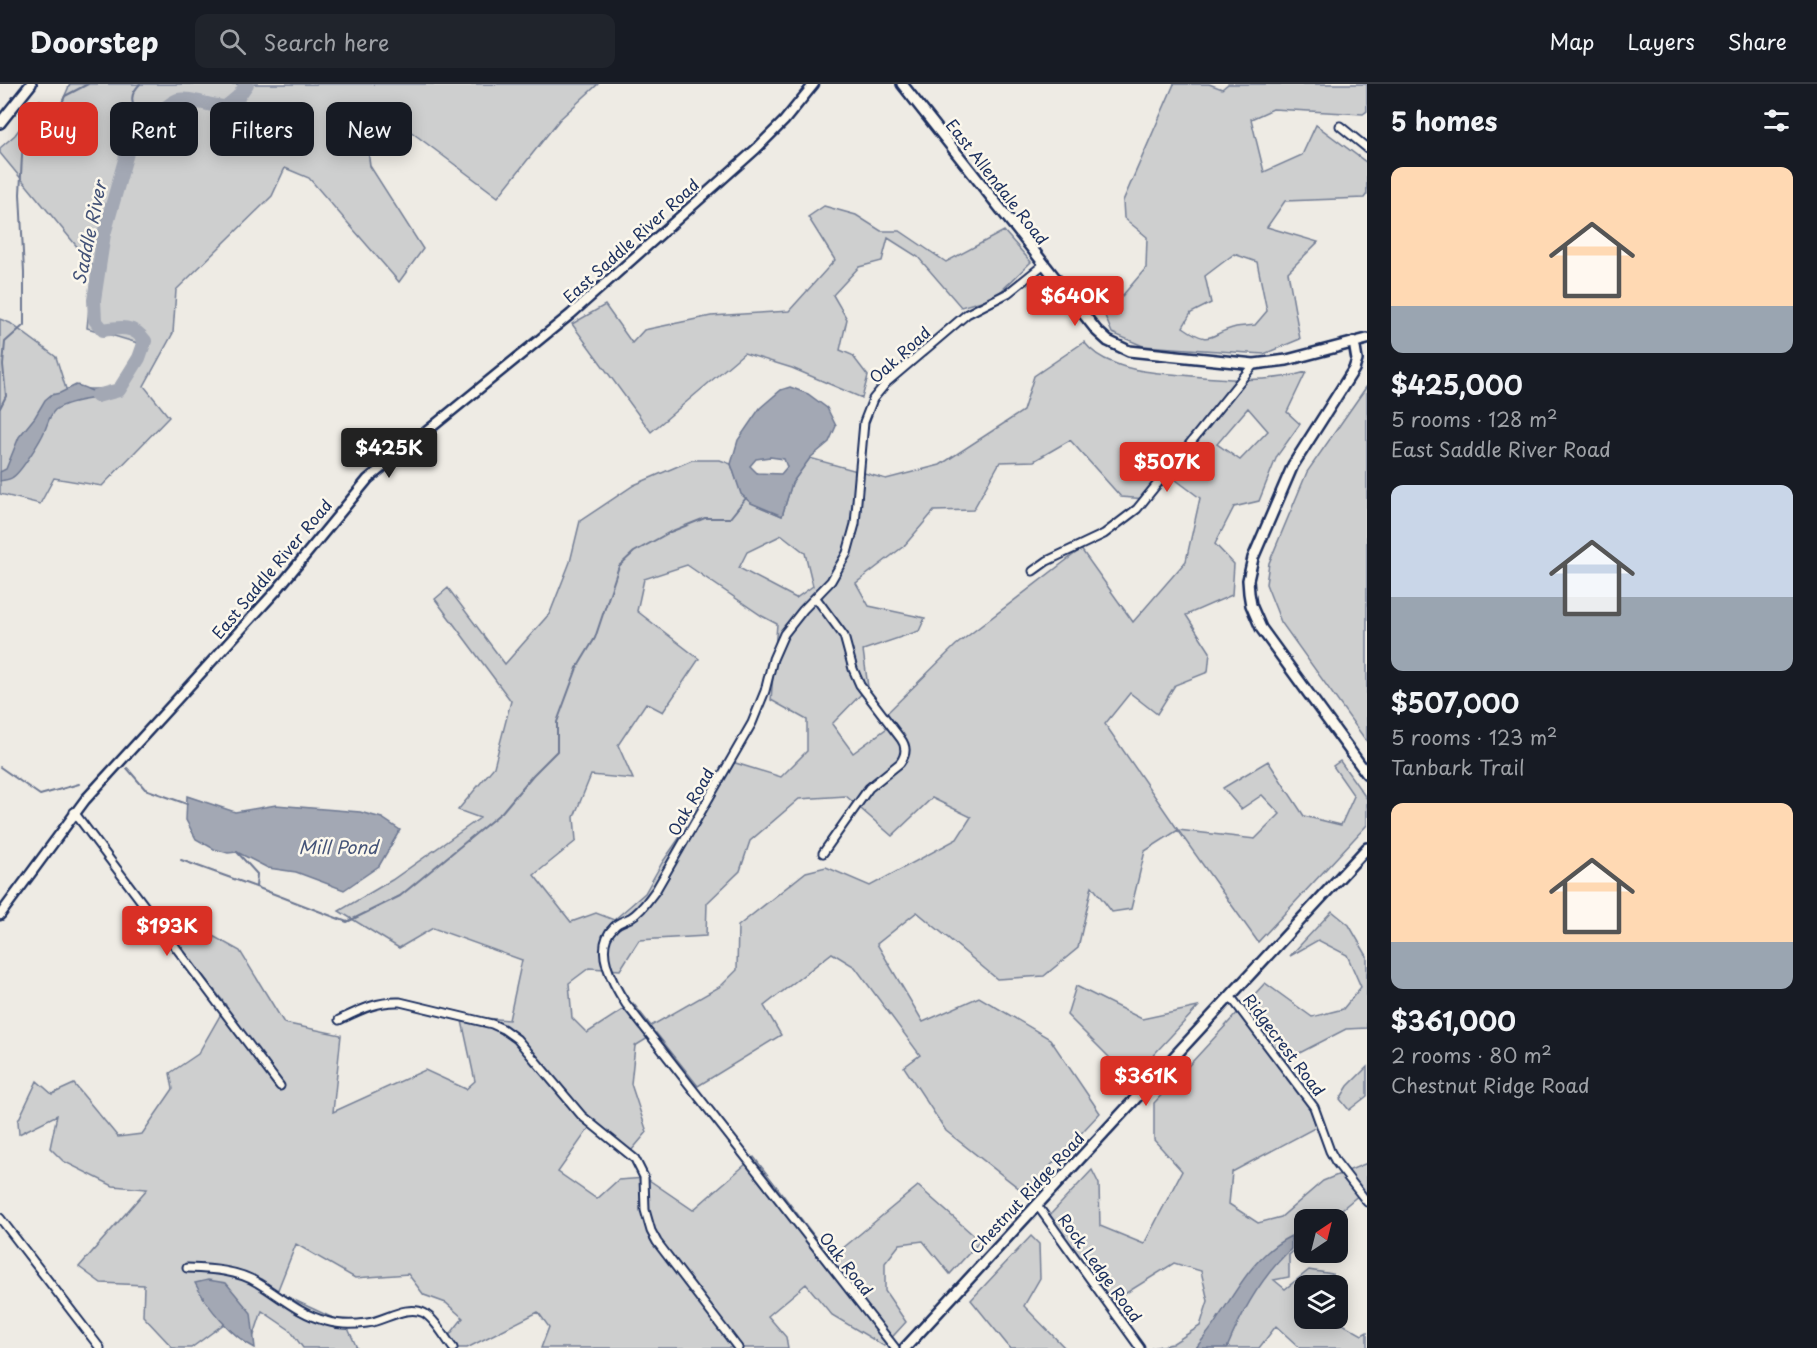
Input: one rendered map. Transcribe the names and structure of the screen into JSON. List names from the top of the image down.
{
  "streets": {
    "main road": ["East Allendale Road", "Chestnut Ridge Road"],
    "street": [
      "East Saddle River Road",
      "Oak Road",
      "Ridgecrest Road",
      "Rock Ledge Road"
    ]
  },
  "crossings": [
    ["East Allendale Road", "Oak Road"],
    ["Ridgecrest Road", "Chestnut Ridge Road"],
    ["Chestnut Ridge Road", "Rock Ledge Road"]
  ],
  "water": ["Saddle River", "Mill Pond"],
  "north": "top right",
  "page": {
    "header": "Doorstep",
    "search": "Search here",
    "nav": ["Map", "Layers", "Share"],
    "heading": "5 homes",
    "chip": [
      "Buy",
      "Rent",
      "Filters",
      "New"
    ],
    "list": [
      {
        "name": "$425,000",
        "note": "5 rooms · 128 m² · East Saddle River Road"
      },
      {
        "name": "$507,000",
        "note": "5 rooms · 123 m² · Tanbark Trail"
      },
      {
        "name": "$361,000",
        "note": "2 rooms · 80 m² · Chestnut Ridge Road"
      }
    ],
    "price": [
      "$640K",
      "$425K",
      "$507K",
      "$193K",
      "$361K"
    ]
  }
}
